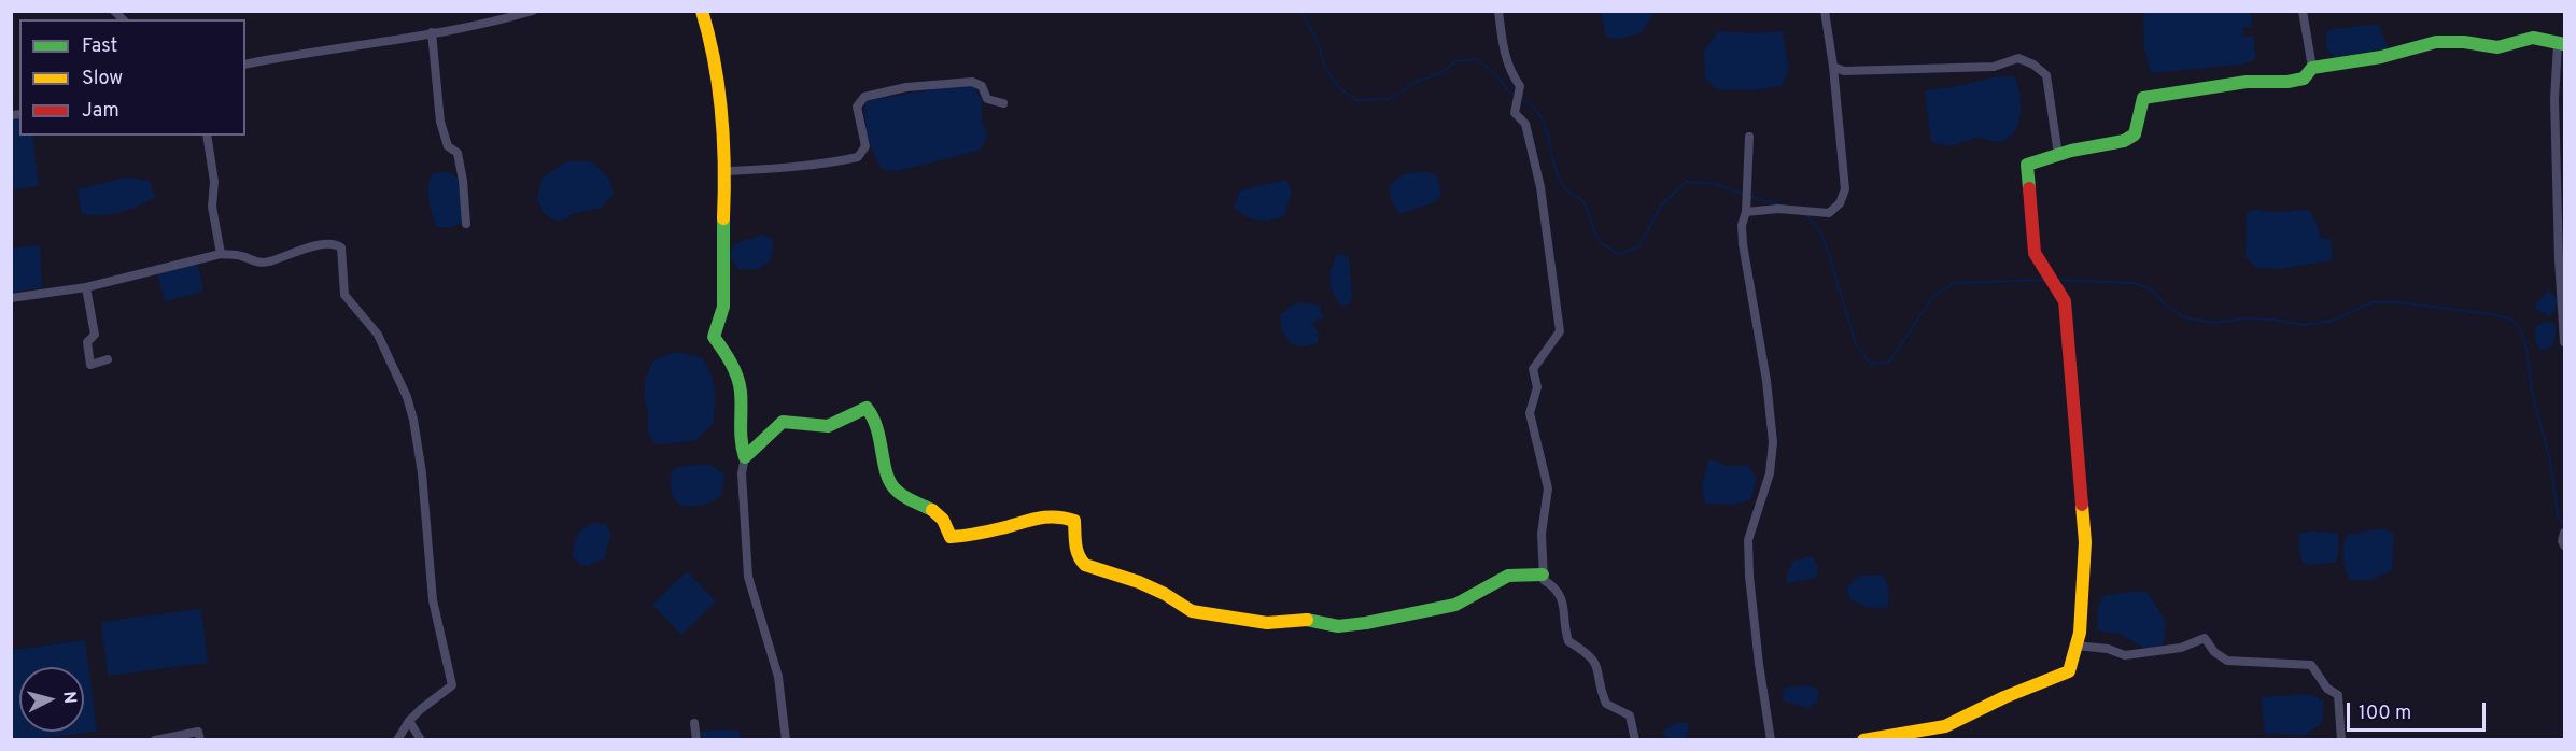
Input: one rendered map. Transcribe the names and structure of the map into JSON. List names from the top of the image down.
{
  "legend": ["Fast", "Slow", "Jam"],
  "scale_bar": "100 m",
  "north": "right"
}
